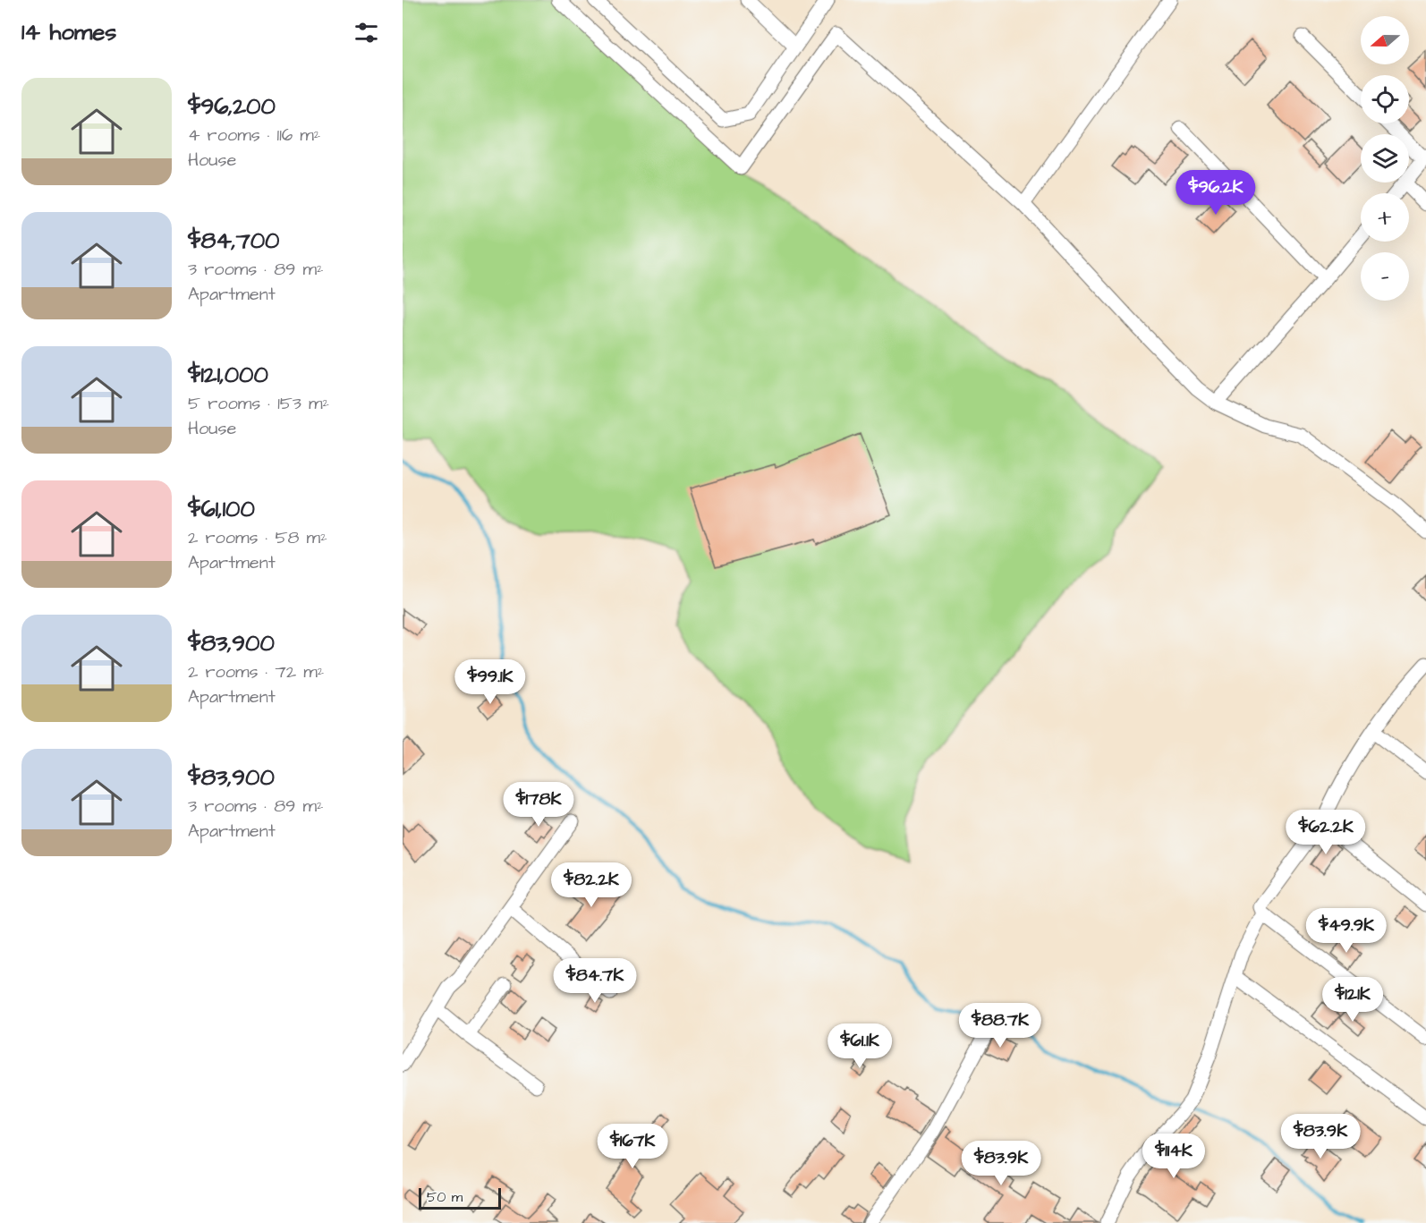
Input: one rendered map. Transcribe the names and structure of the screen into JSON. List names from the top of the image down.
{
  "scale_bar": "50 m",
  "north": "left",
  "page": {
    "heading": "14 homes",
    "map_buttons": ["+", "−"],
    "list": [
      {
        "name": "$96,200",
        "note": "4 rooms · 116 m² · House"
      },
      {
        "name": "$84,700",
        "note": "3 rooms · 89 m² · Apartment"
      },
      {
        "name": "$121,000",
        "note": "5 rooms · 153 m² · House"
      },
      {
        "name": "$61,100",
        "note": "2 rooms · 58 m² · Apartment"
      },
      {
        "name": "$83,900",
        "note": "2 rooms · 72 m² · Apartment"
      },
      {
        "name": "$83,900",
        "note": "3 rooms · 89 m² · Apartment"
      }
    ],
    "price": [
      "$96.2K",
      "$99.1K",
      "$178K",
      "$62.2K",
      "$82.2K",
      "$49.9K",
      "$84.7K",
      "$121K",
      "$88.7K",
      "$61.1K",
      "$83.9K",
      "$167K",
      "$114K",
      "$83.9K"
    ],
    "scale": "50 m"
  }
}
